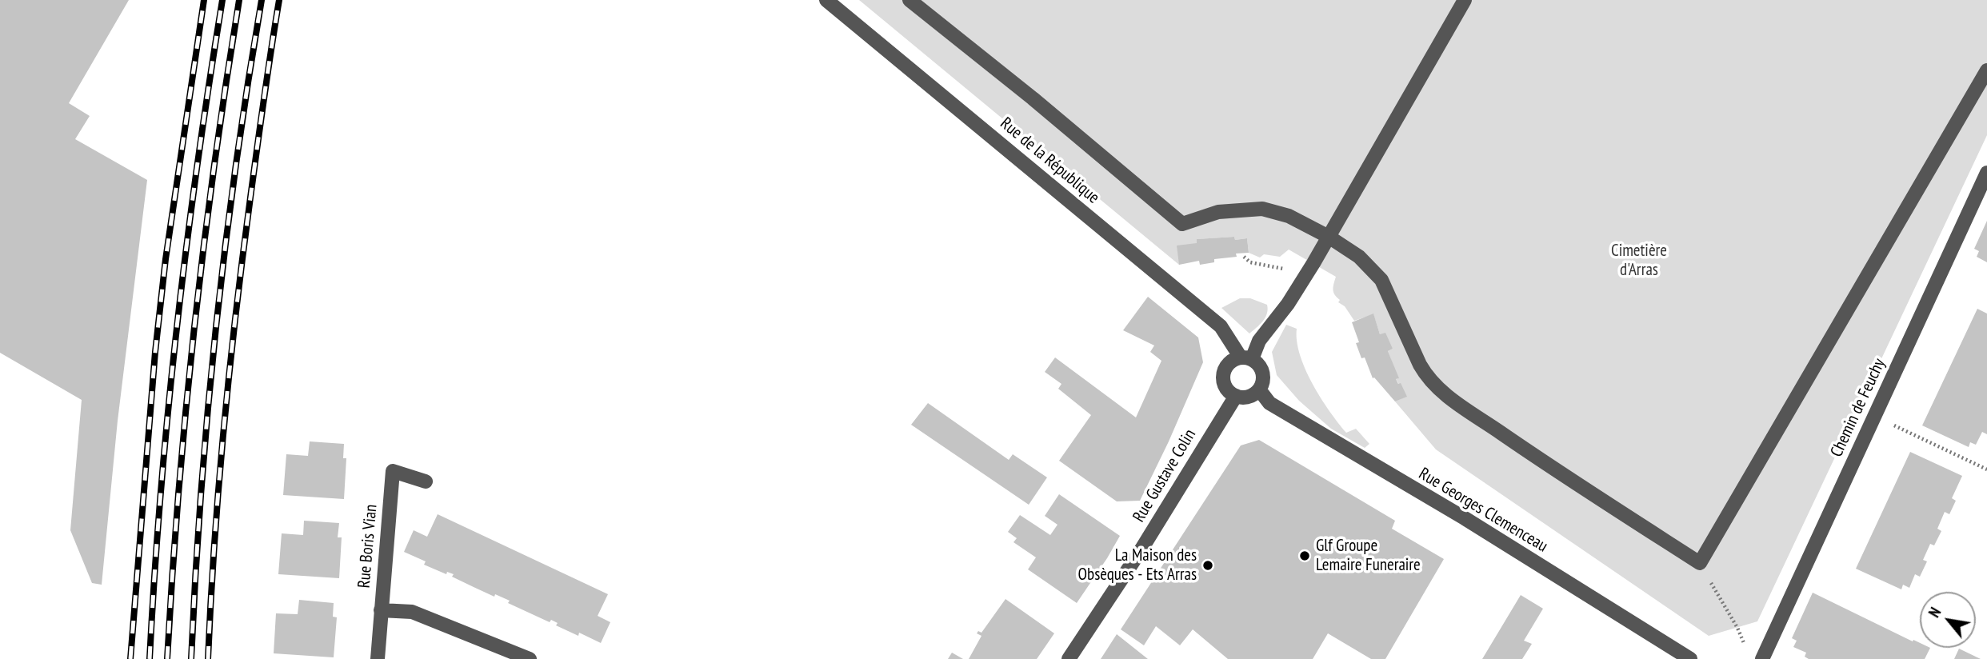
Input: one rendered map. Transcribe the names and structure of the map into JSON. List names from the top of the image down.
{
  "streets": {
    "street": [
      "Rue de la République",
      "Chemin de Feuchy",
      "Rue Gustave Colin",
      "Rue Georges Clemenceau",
      "Rue Boris Vian"
    ]
  },
  "crossings": [
    ["Rue de la République", "Rue Gustave Colin"],
    ["Rue de la République", "Rue Georges Clemenceau"],
    ["Rue Gustave Colin", "Rue Georges Clemenceau"]
  ],
  "parks": ["Cimetière d'Arras"],
  "places": ["Glf Groupe Lemaire Funeraire", "La Maison des Obsèques - Ets Arras"],
  "north": "top left"
}
